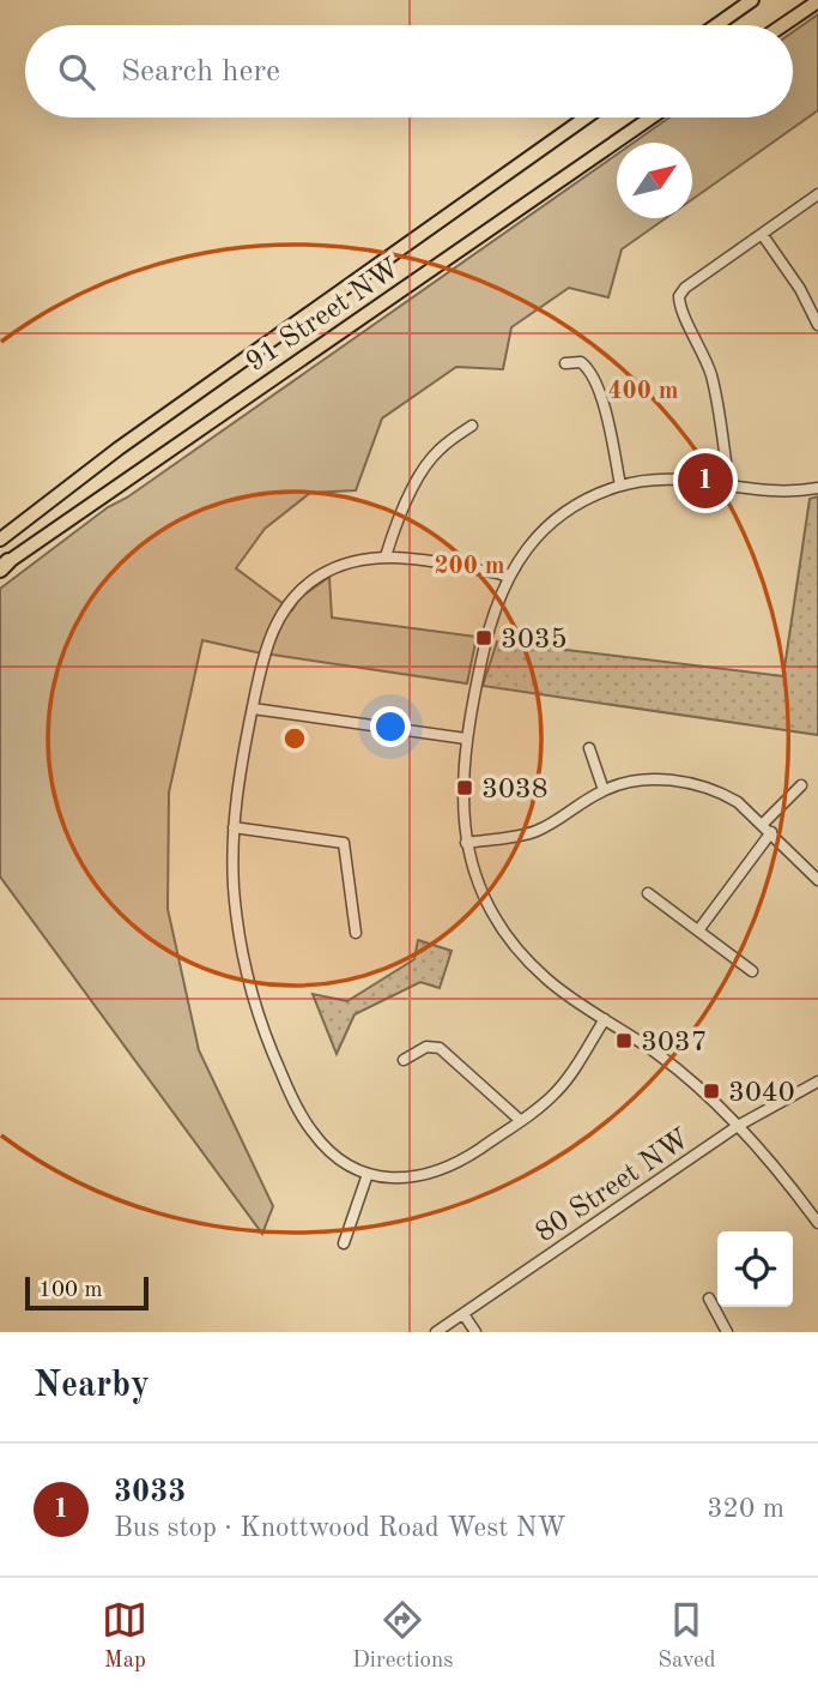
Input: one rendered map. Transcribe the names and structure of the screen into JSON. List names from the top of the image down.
{
  "streets": {
    "main road": ["91 Street NW"],
    "street": ["80 Street NW"]
  },
  "places": {
    "transit": [
      "3035",
      "3038",
      "3037",
      "3040"
    ]
  },
  "scale_bar": "100 m",
  "north": "top right",
  "page": {
    "search": "Search here",
    "pins": "1",
    "scale": "100 m",
    "heading": "Nearby",
    "list": [
      {
        "mark": "1",
        "name": "3033",
        "note": "Bus stop · Knottwood Road West NW",
        "value": "320 m"
      }
    ],
    "nav": ["Map", "Directions", "Saved"]
  },
  "rings": ["400 m", "200 m"]
}
